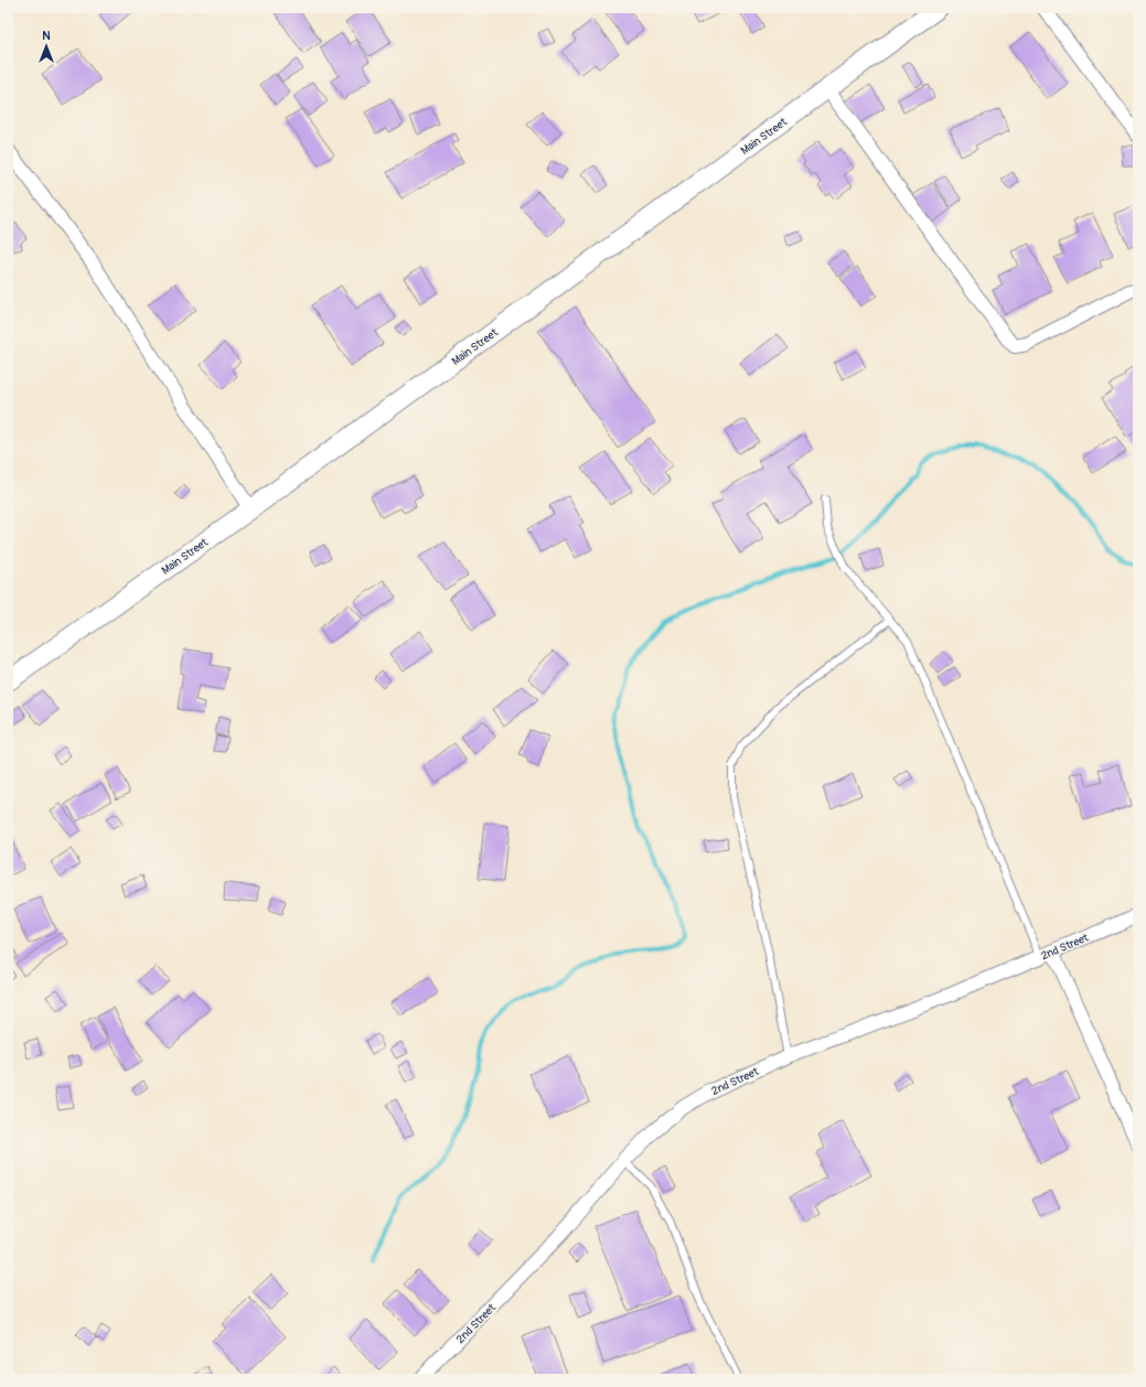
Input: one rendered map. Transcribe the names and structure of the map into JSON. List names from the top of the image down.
{
  "streets": {
    "main road": ["Main Street"],
    "street": ["2nd Street"]
  },
  "north": "top"
}
